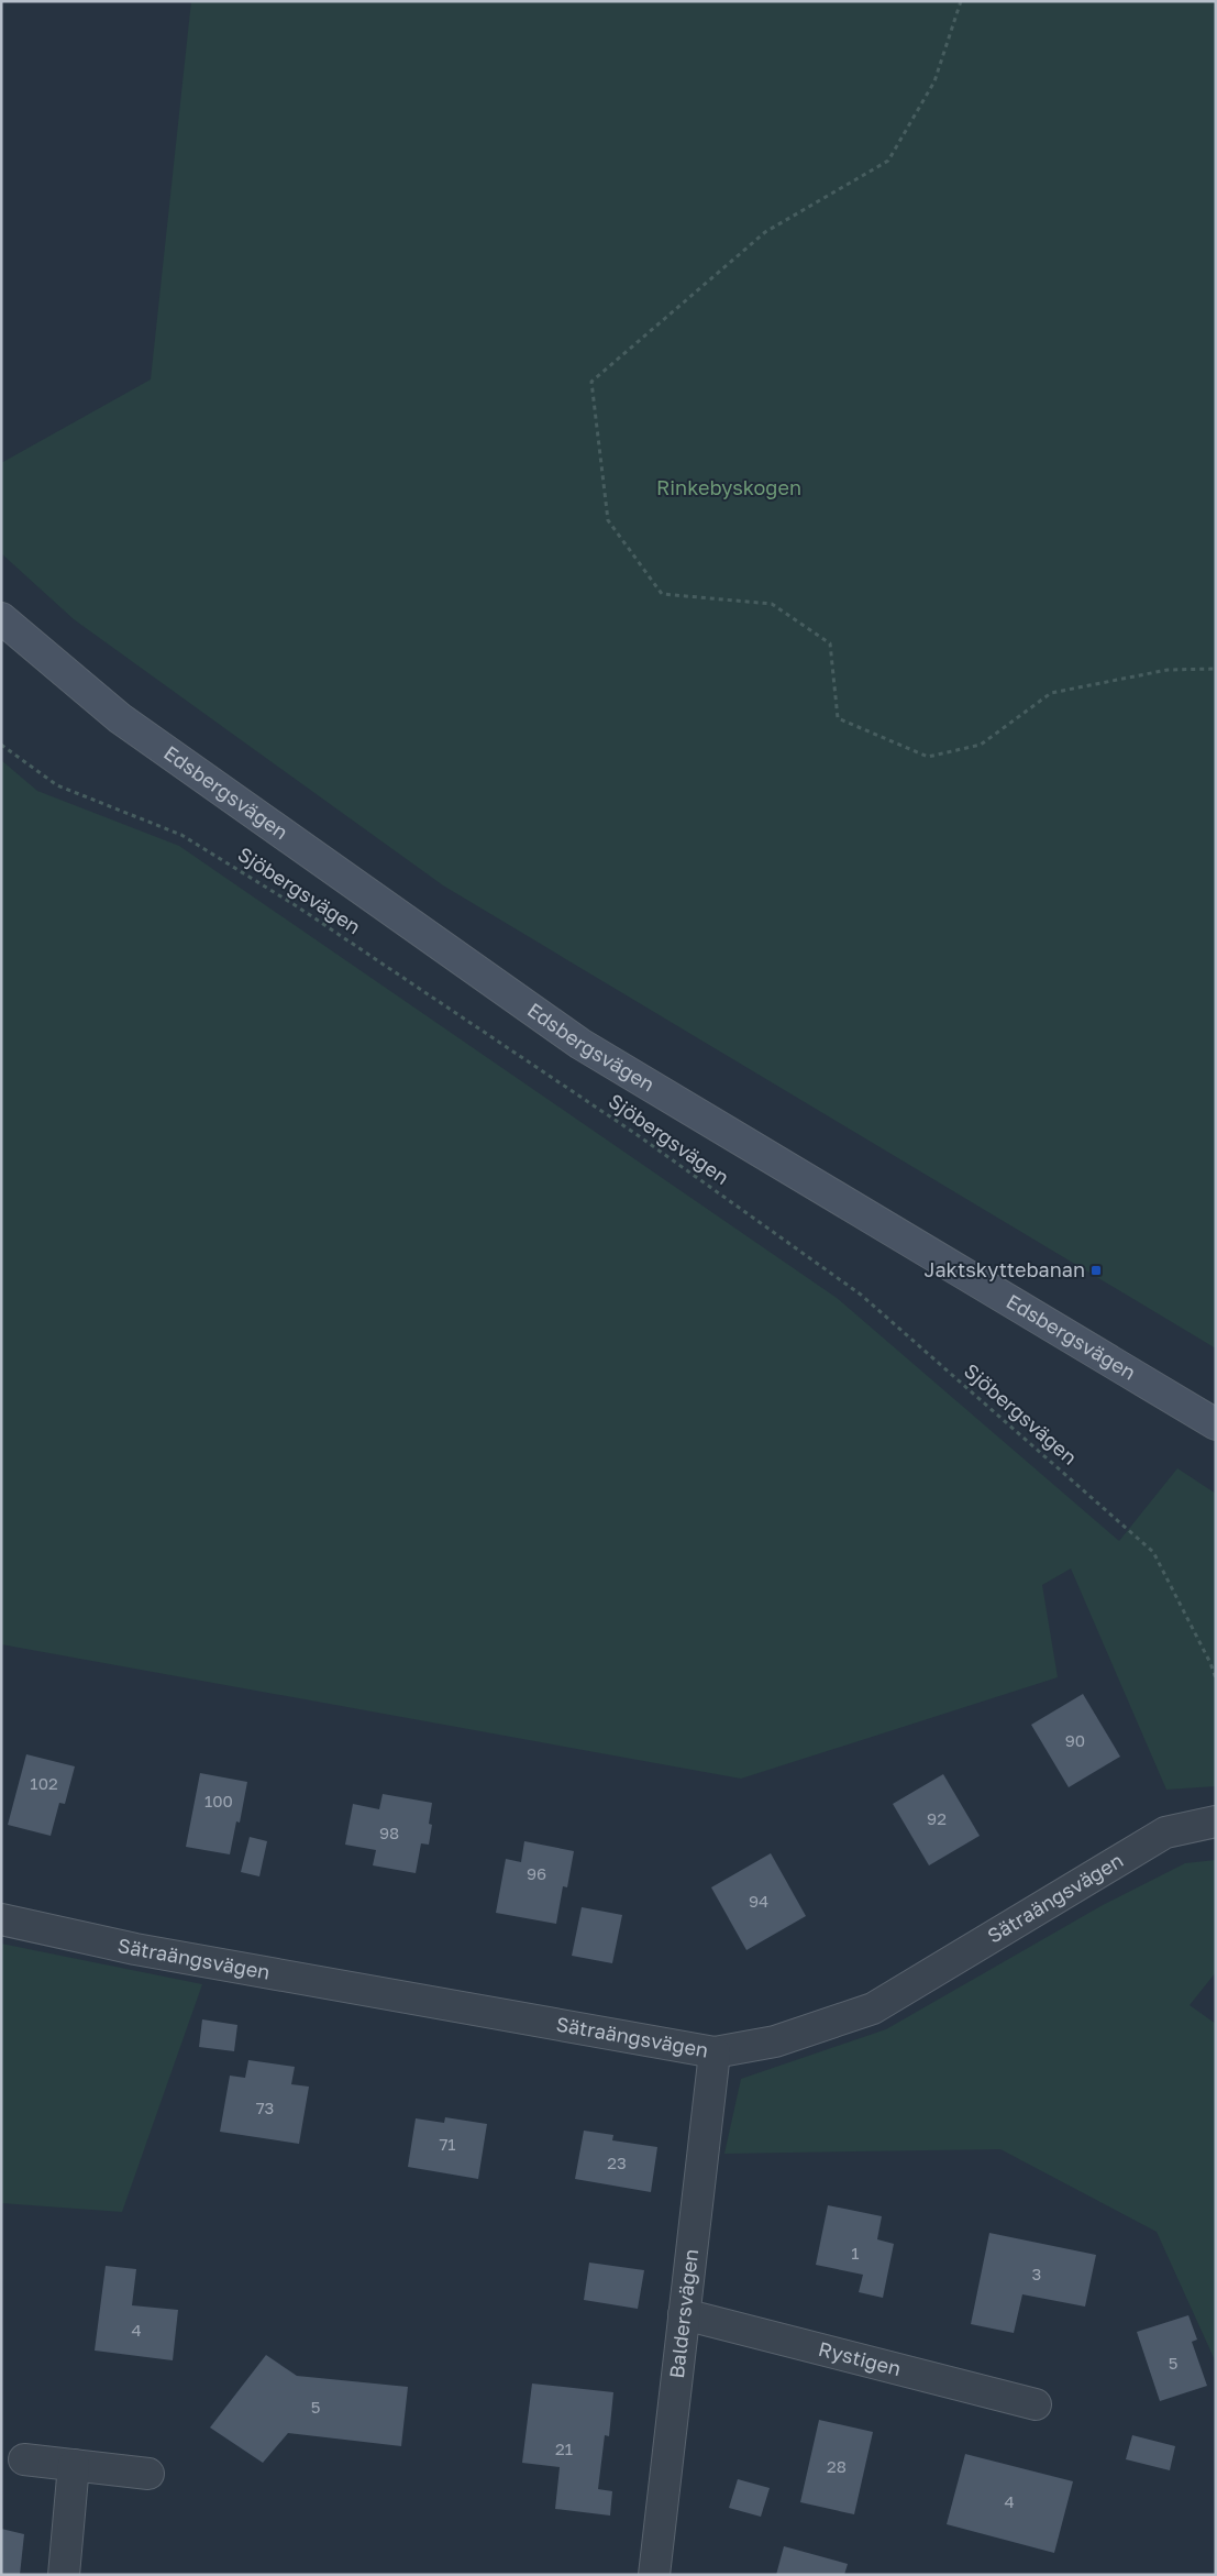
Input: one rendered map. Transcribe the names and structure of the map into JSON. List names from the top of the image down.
{
  "streets": {
    "main road": ["Edsbergsvägen"],
    "street": ["Sätraängsvägen", "Baldersvägen", "Rystigen"],
    "path": ["Sjöbergsvägen"]
  },
  "crossings": [
    ["Sätraängsvägen", "Baldersvägen"],
    ["Baldersvägen", "Rystigen"]
  ],
  "parks": ["Rinkebyskogen"],
  "places": {
    "transit": ["Jaktskyttebanan"]
  },
  "house_numbers": [
    "90",
    "102",
    "100",
    "92",
    "98",
    "96",
    "94",
    "73",
    "71",
    "23",
    "1",
    "3",
    "4",
    "5",
    "5",
    "21",
    "28",
    "4"
  ]
}
